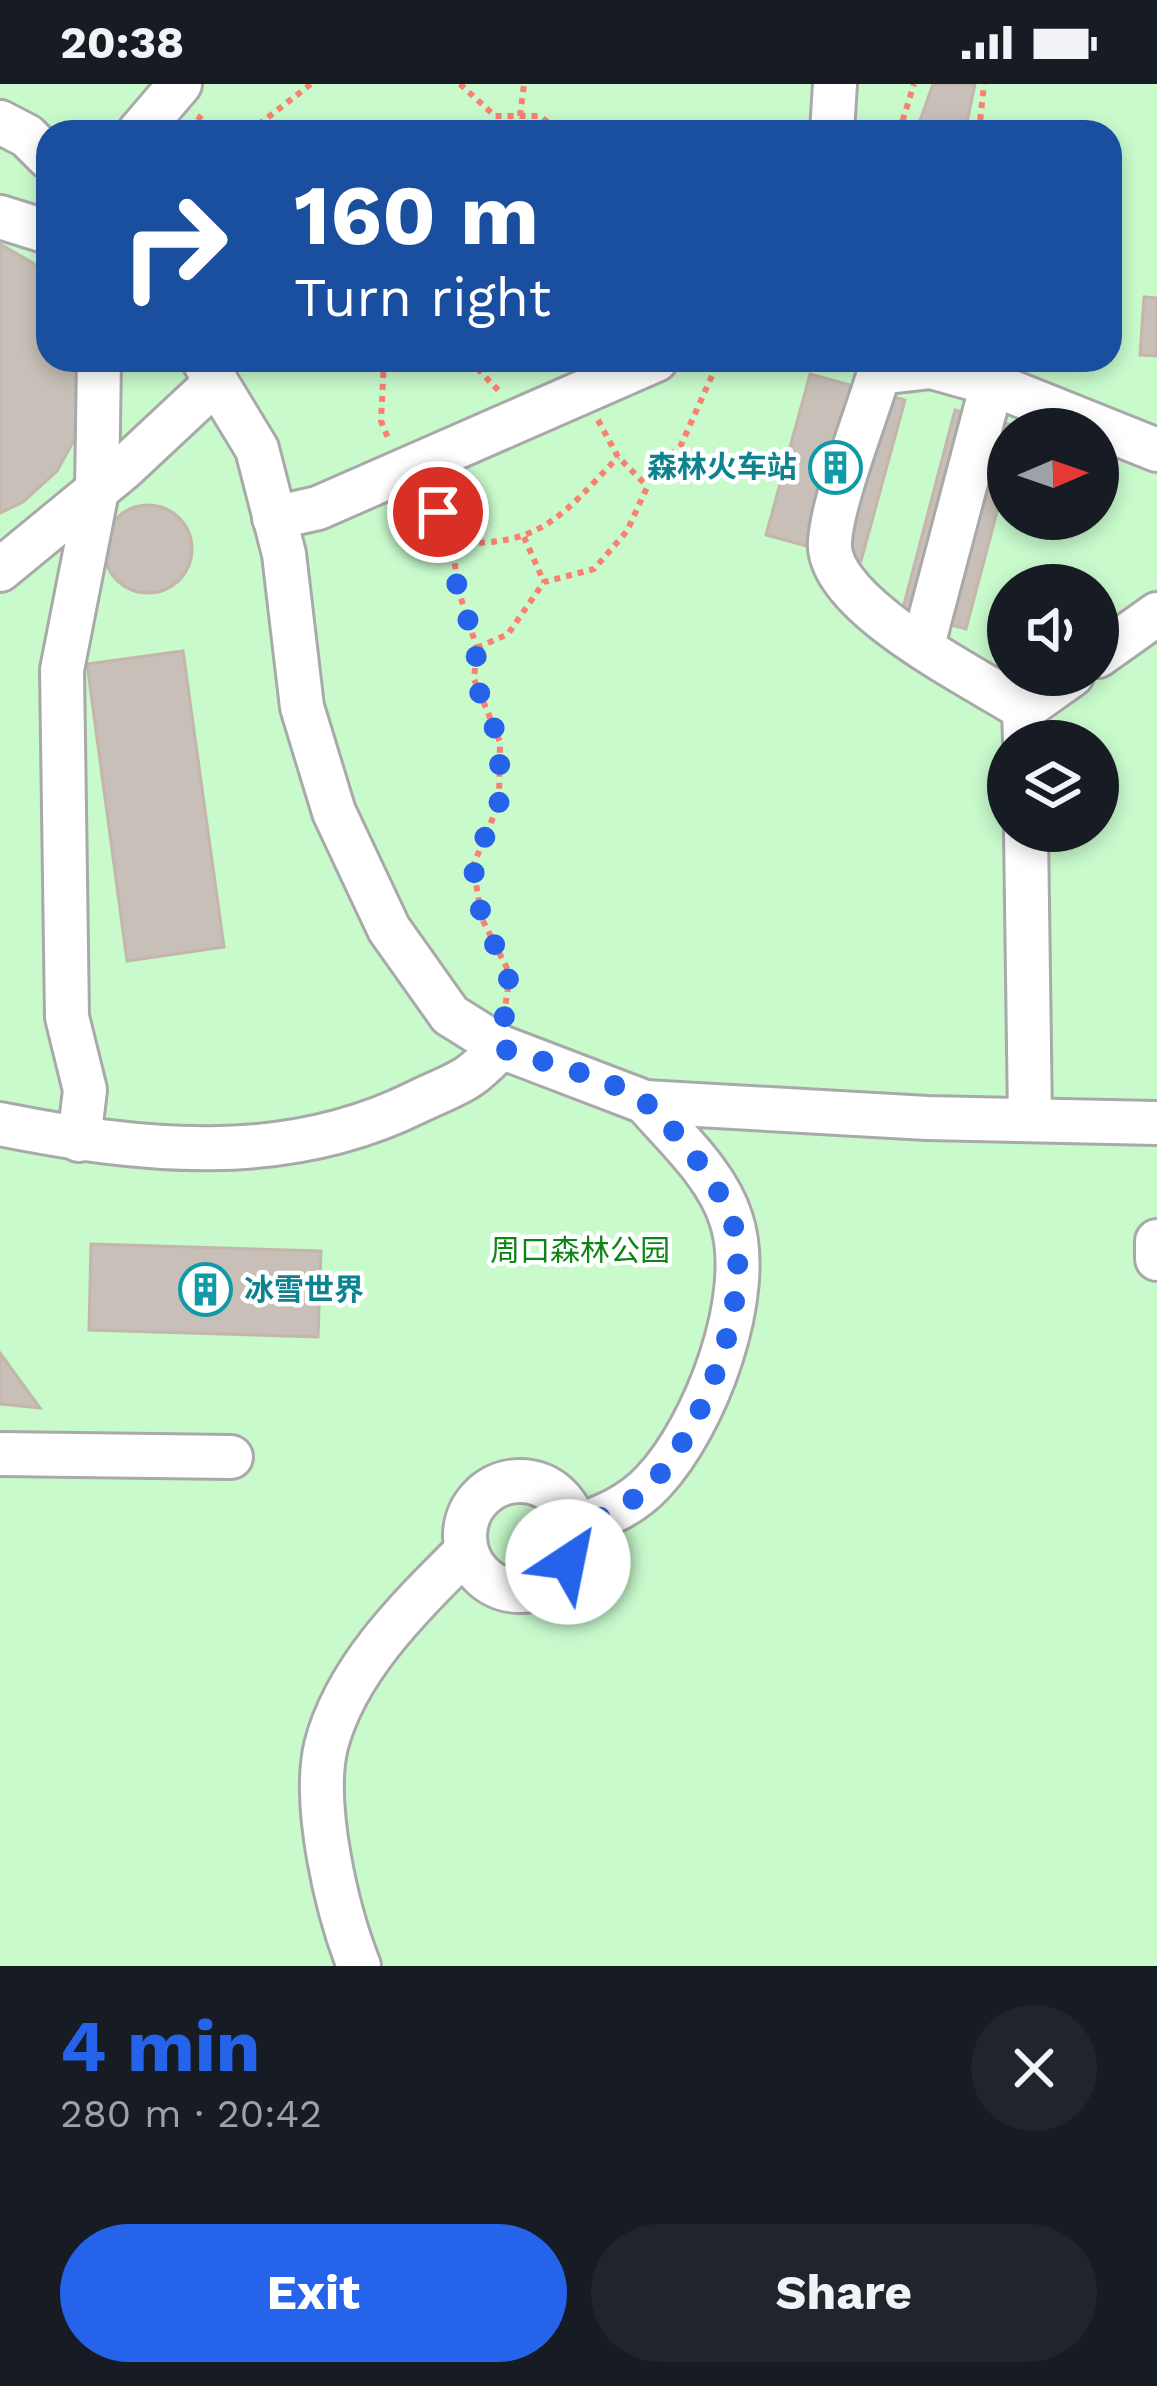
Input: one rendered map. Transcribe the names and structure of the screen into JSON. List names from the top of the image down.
{
  "parks": ["周口森林公园"],
  "places": {
    "building": ["森林火车站", "冰雪世界"]
  },
  "north": "right",
  "page": {
    "status": "20:38",
    "turn": ["160 m", "Turn right"],
    "heading": ["4 min", "280 m · 20:42"],
    "buttons": ["Exit", "Share"]
  }
}
